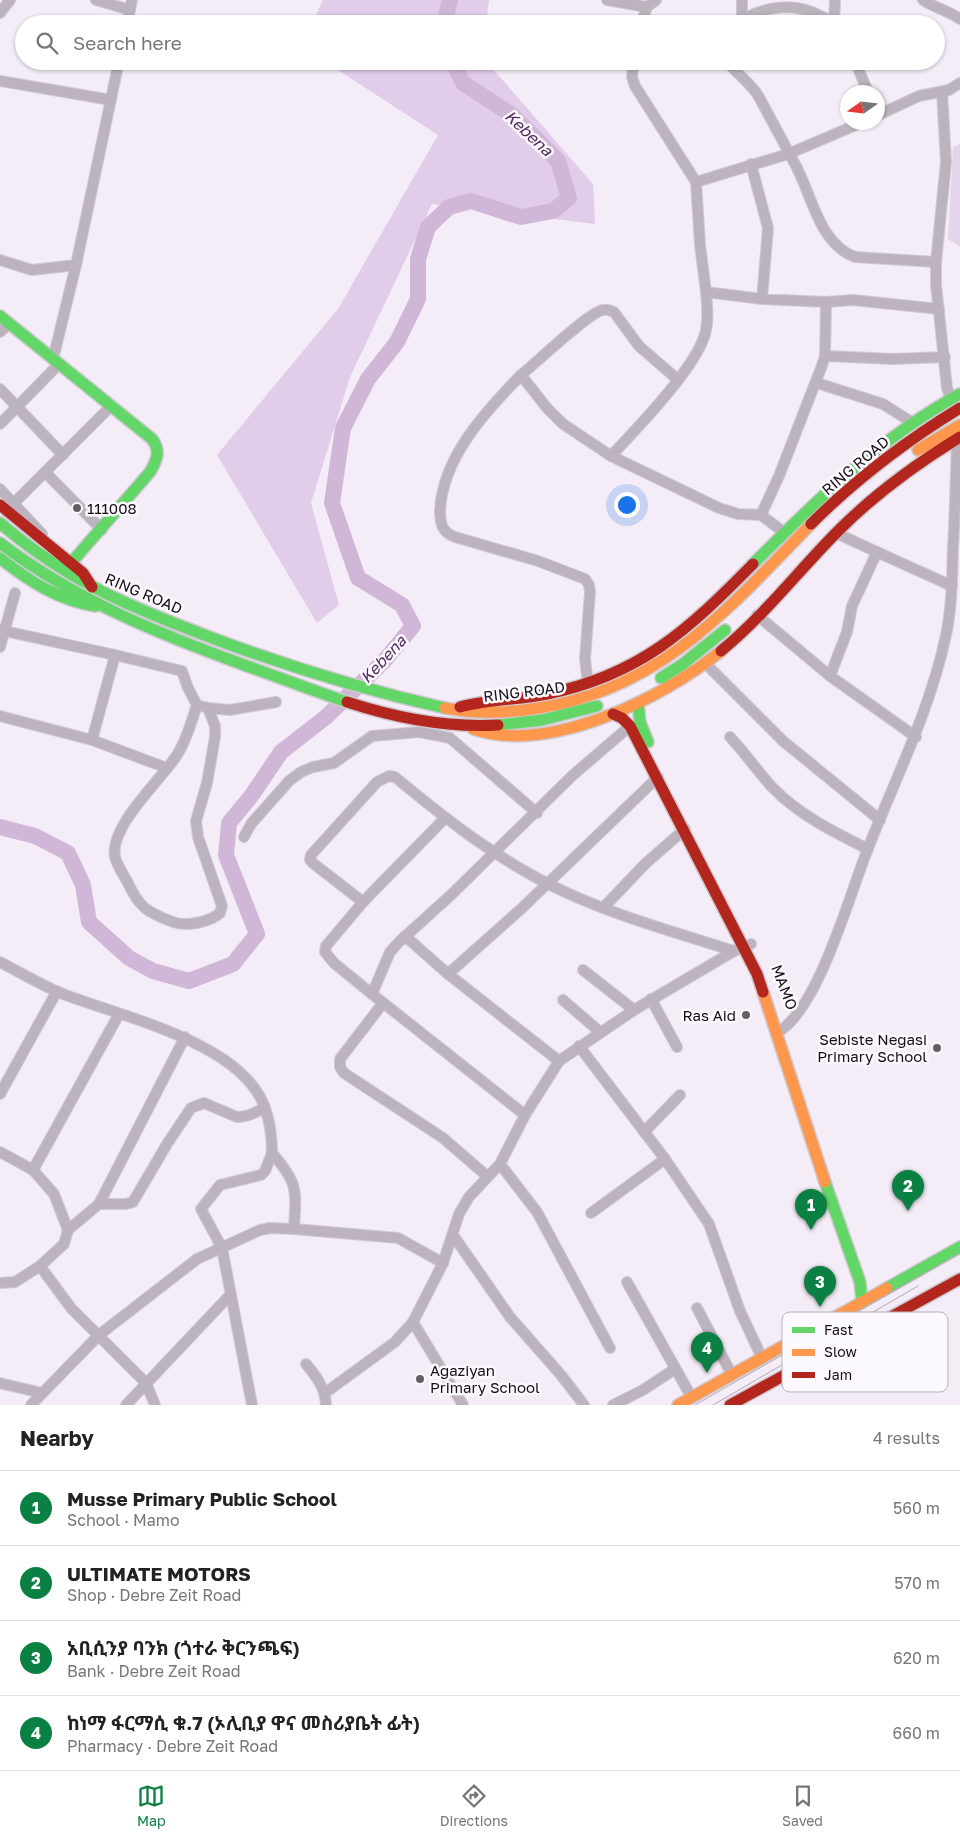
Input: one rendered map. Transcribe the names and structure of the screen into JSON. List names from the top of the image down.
{
  "streets": {
    "main road": ["RING ROAD", "MAMO"]
  },
  "water": ["Kebena"],
  "places": [
    "111008",
    "Ras Aid",
    "Sebiste Negasi Primary School",
    "Agaziyan Primary School"
  ],
  "legend": ["Fast", "Slow", "Jam"],
  "north": "left",
  "page": {
    "search": "Search here",
    "pins": [
      "2",
      "1",
      "3",
      "4"
    ],
    "heading": ["Nearby", "4 results"],
    "list": [
      {
        "mark": "1",
        "name": "Musse Primary Public School",
        "note": "School · Mamo",
        "value": "560 m"
      },
      {
        "mark": "2",
        "name": "ULTIMATE MOTORS",
        "note": "Shop · Debre Zeit Road",
        "value": "570 m"
      },
      {
        "mark": "3",
        "name": "አቢሲንያ ባንክ (ጎተራ ቅርንጫፍ)",
        "note": "Bank · Debre Zeit Road",
        "value": "620 m"
      },
      {
        "mark": "4",
        "name": "ከነማ ፋርማሲ ቁ.7 (ኦሊቢያ ዋና መስሪያቤት ፊት)",
        "note": "Pharmacy · Debre Zeit Road",
        "value": "660 m"
      }
    ],
    "nav": ["Map", "Directions", "Saved"]
  }
}
